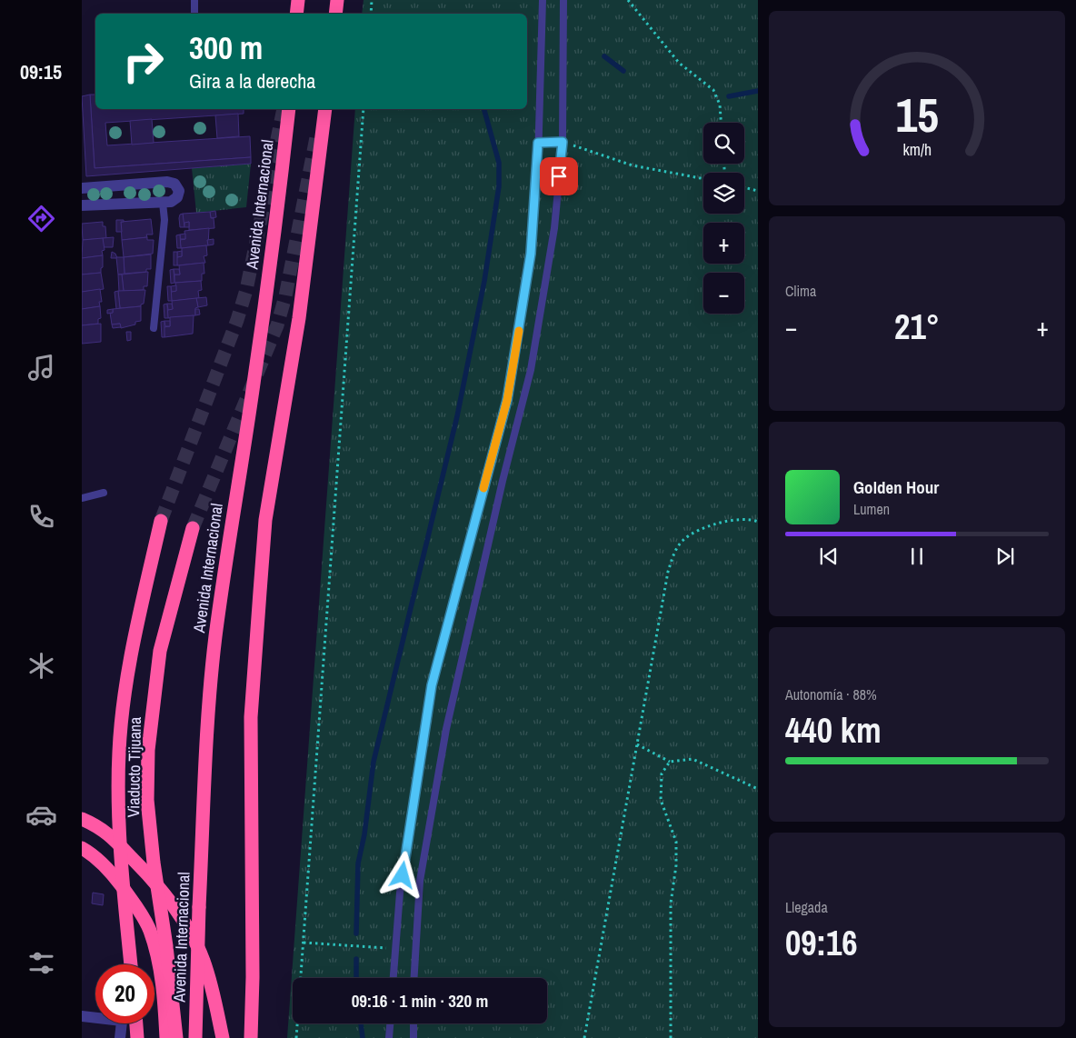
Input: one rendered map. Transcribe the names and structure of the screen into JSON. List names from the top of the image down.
{
  "streets": {
    "highway": ["Avenida Internacional", "Viaducto Tijuana"]
  },
  "page": {
    "tabs": "09:15",
    "turn": ["300 m", "Gira a la derecha"],
    "map_buttons": ["+", "−"],
    "tile": [
      "Clima",
      ["Autonomía · 88%", "440 km"],
      ["Llegada", "09:16"]
    ],
    "heat": ["−", "21°", "+"],
    "song": ["Golden Hour", "Lumen"],
    "limit": "20",
    "trip": "09:16 · 1 min · 320 m",
    "gauge": ["15", "km/h"]
  }
}
